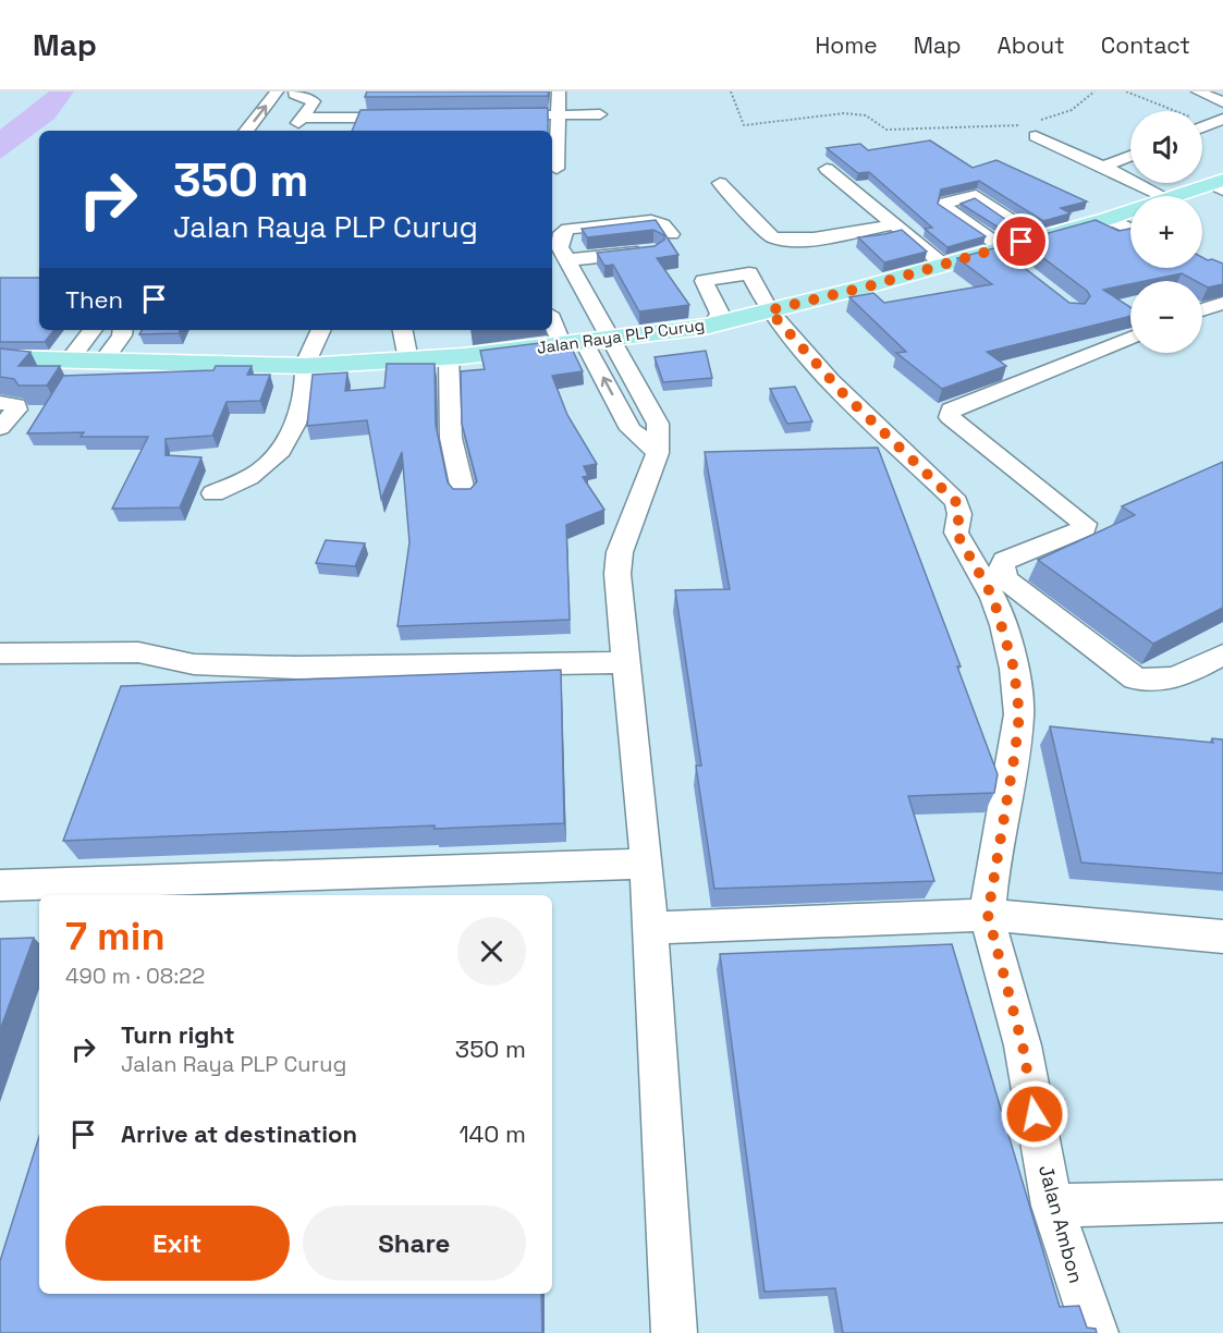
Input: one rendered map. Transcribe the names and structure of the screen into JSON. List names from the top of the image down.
{
  "streets": {
    "main road": ["Jalan Raya PLP Curug"],
    "street": ["Jalan Ambon"]
  },
  "crossings": [
    ["Jalan Raya PLP Curug", "Jalan Ambon"]
  ],
  "page": {
    "header": "Map",
    "nav": [
      "Home",
      "Map",
      "About",
      "Contact"
    ],
    "map_buttons": ["+", "−"],
    "turn": ["350 m", "Jalan Raya PLP Curug"],
    "then": "Then",
    "heading": ["7 min", "490 m · 08:22"],
    "list": [
      {
        "name": "Turn right",
        "note": "Jalan Raya PLP Curug",
        "value": "350 m"
      },
      {
        "name": "Arrive at destination",
        "value": "140 m"
      }
    ],
    "buttons": ["Exit", "Share"]
  }
}
